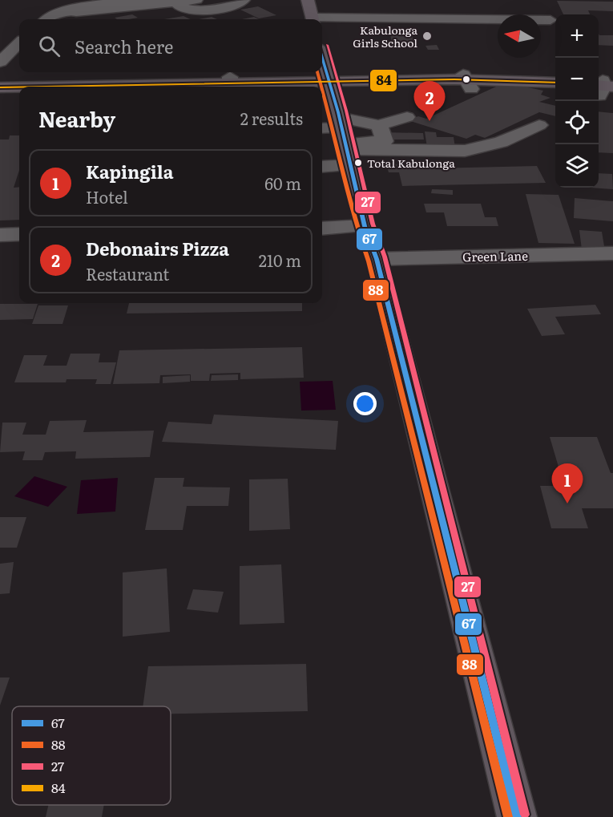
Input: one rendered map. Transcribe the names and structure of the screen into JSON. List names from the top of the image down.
{
  "streets": {
    "street": ["Green Lane"]
  },
  "places": ["Kabulonga Girls School", "Total Kabulonga"],
  "lines": [
    "transit line 27",
    "transit line 67",
    "transit line 88",
    "transit line 84"
  ],
  "legend": [
    "67",
    "88",
    "27",
    "84"
  ],
  "north": "left",
  "page": {
    "map_buttons": ["+", "−"],
    "search": "Search here",
    "pins": ["2", "1"],
    "heading": ["Nearby", "2 results"],
    "list": [
      {
        "mark": "1",
        "name": "Kapingila",
        "note": "Hotel",
        "value": "60 m"
      },
      {
        "mark": "2",
        "name": "Debonairs Pizza",
        "note": "Restaurant",
        "value": "210 m"
      }
    ]
  }
}
